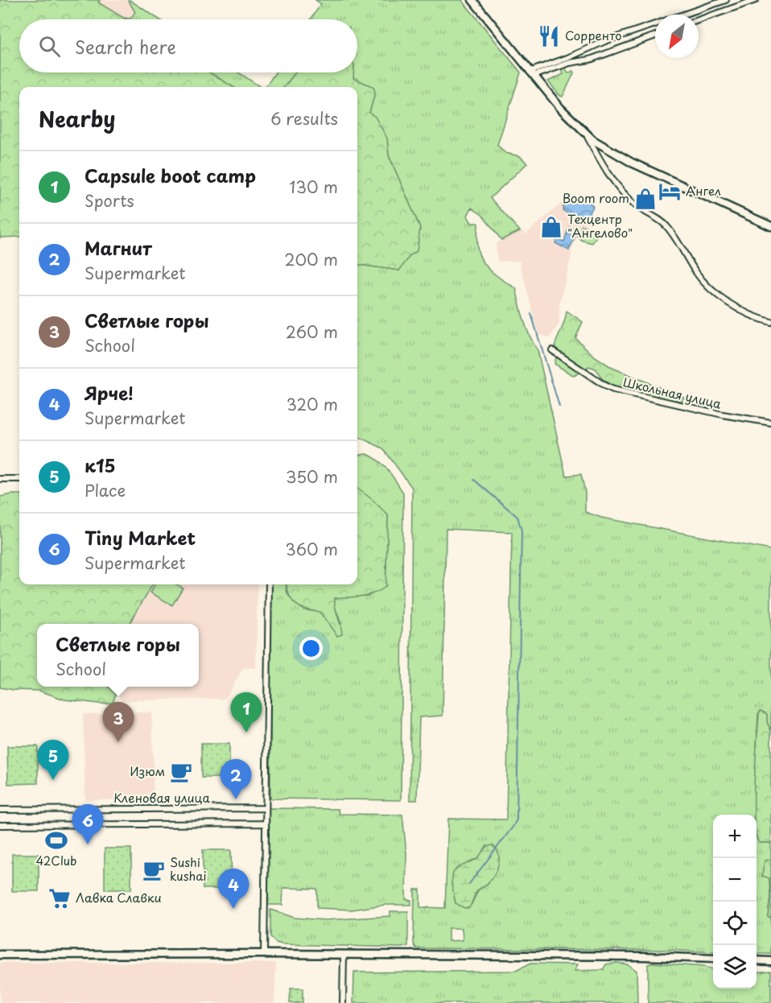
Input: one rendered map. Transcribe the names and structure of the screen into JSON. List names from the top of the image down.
{
  "streets": {
    "street": ["Школьная улица", "Кленовая улица"]
  },
  "places": {
    "restaurant": ["Сорренто"],
    "hotel": ["Ангел"],
    "shop": ["Boom room", "Техцентр \"Ангелово\""],
    "cafe": ["Изюм", "Sushi kushai"],
    "sports": ["42Club"],
    "supermarket": ["Лавка Славки"]
  },
  "north": "bottom left",
  "page": {
    "search": "Search here",
    "heading": ["Nearby", "6 results"],
    "list": [
      {
        "mark": "1",
        "name": "Capsule boot camp",
        "note": "Sports",
        "value": "130 m"
      },
      {
        "mark": "2",
        "name": "Магнит",
        "note": "Supermarket",
        "value": "200 m"
      },
      {
        "mark": "3",
        "name": "Светлые горы",
        "note": "School",
        "value": "260 m"
      },
      {
        "mark": "4",
        "name": "Ярче!",
        "note": "Supermarket",
        "value": "320 m"
      },
      {
        "mark": "5",
        "name": "к15",
        "note": "Place",
        "value": "350 m"
      },
      {
        "mark": "6",
        "name": "Tiny Market",
        "note": "Supermarket",
        "value": "360 m"
      }
    ],
    "popup": ["Светлые горы", "School"],
    "pins": [
      "1",
      "3",
      "5",
      "2",
      "6",
      "4"
    ],
    "map_buttons": ["+", "−"]
  }
}
